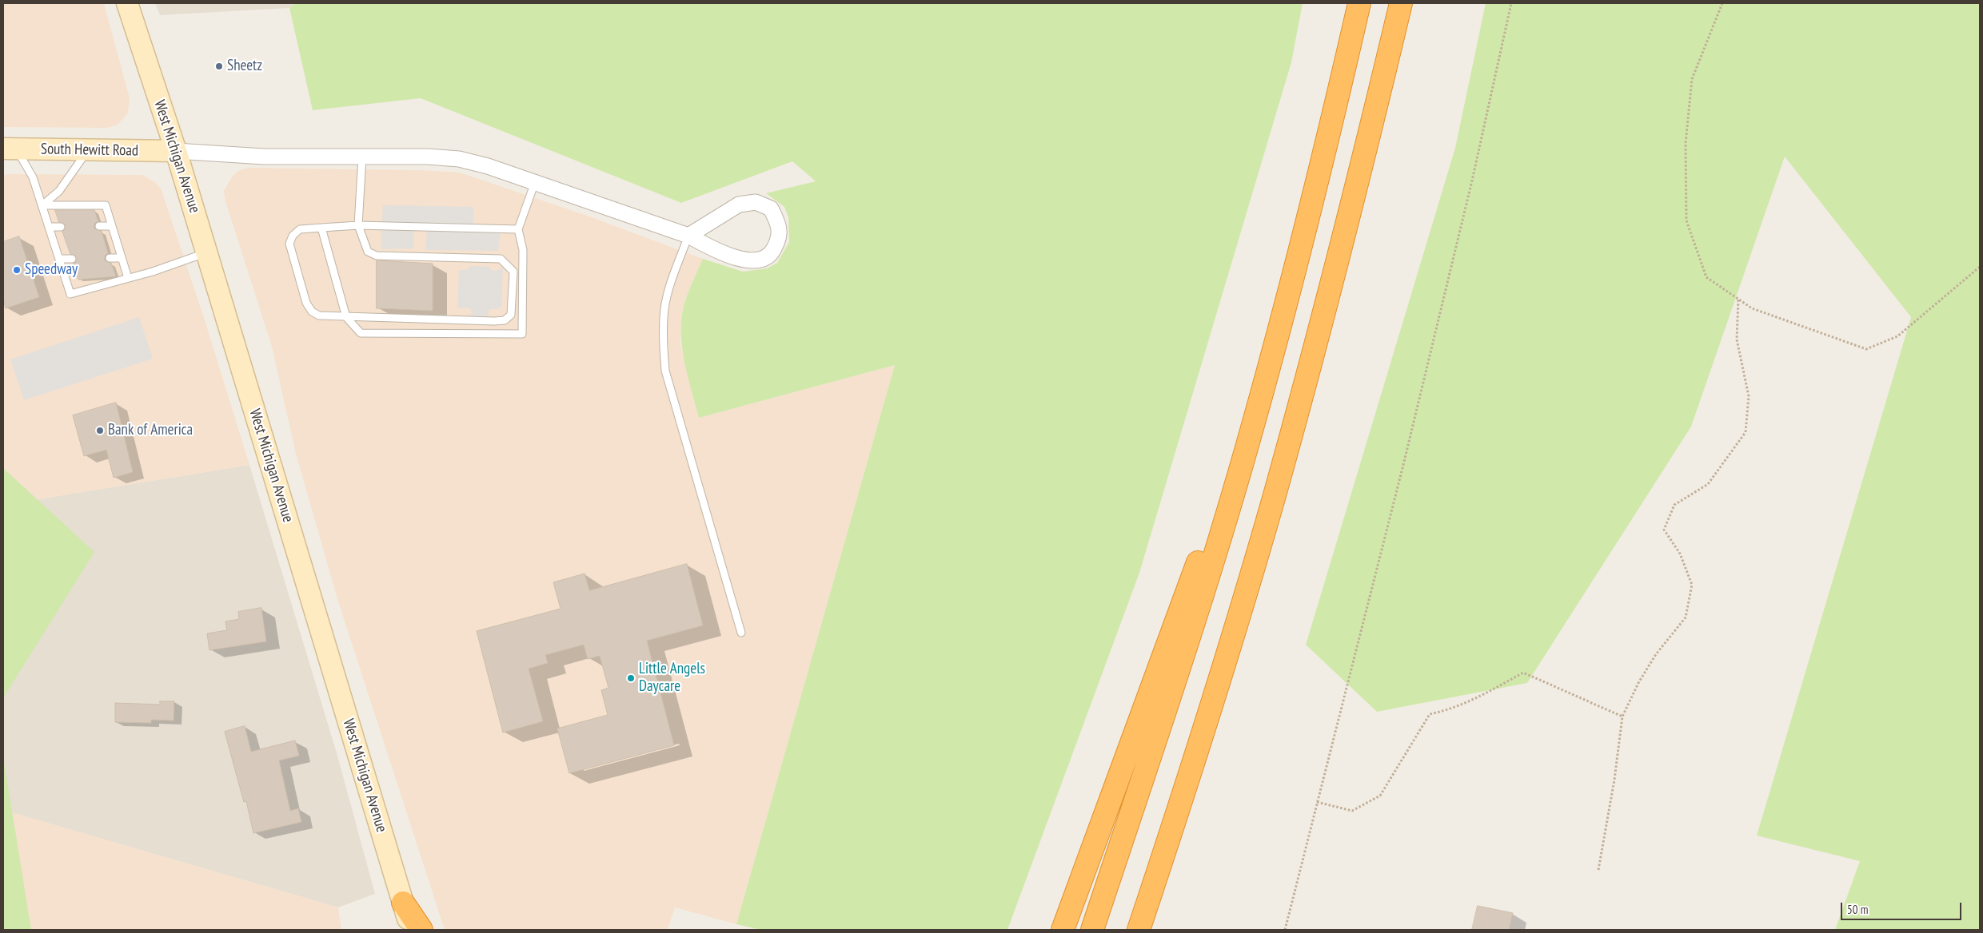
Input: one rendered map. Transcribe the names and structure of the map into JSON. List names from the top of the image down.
{
  "streets": {
    "main road": ["South Hewitt Road", "West Michigan Avenue"]
  },
  "crossings": [
    ["South Hewitt Road", "West Michigan Avenue"]
  ],
  "places": [
    "Sheetz",
    "Speedway",
    "Bank of America",
    "Little Angels Daycare"
  ],
  "scale_bar": "50 m"
}
